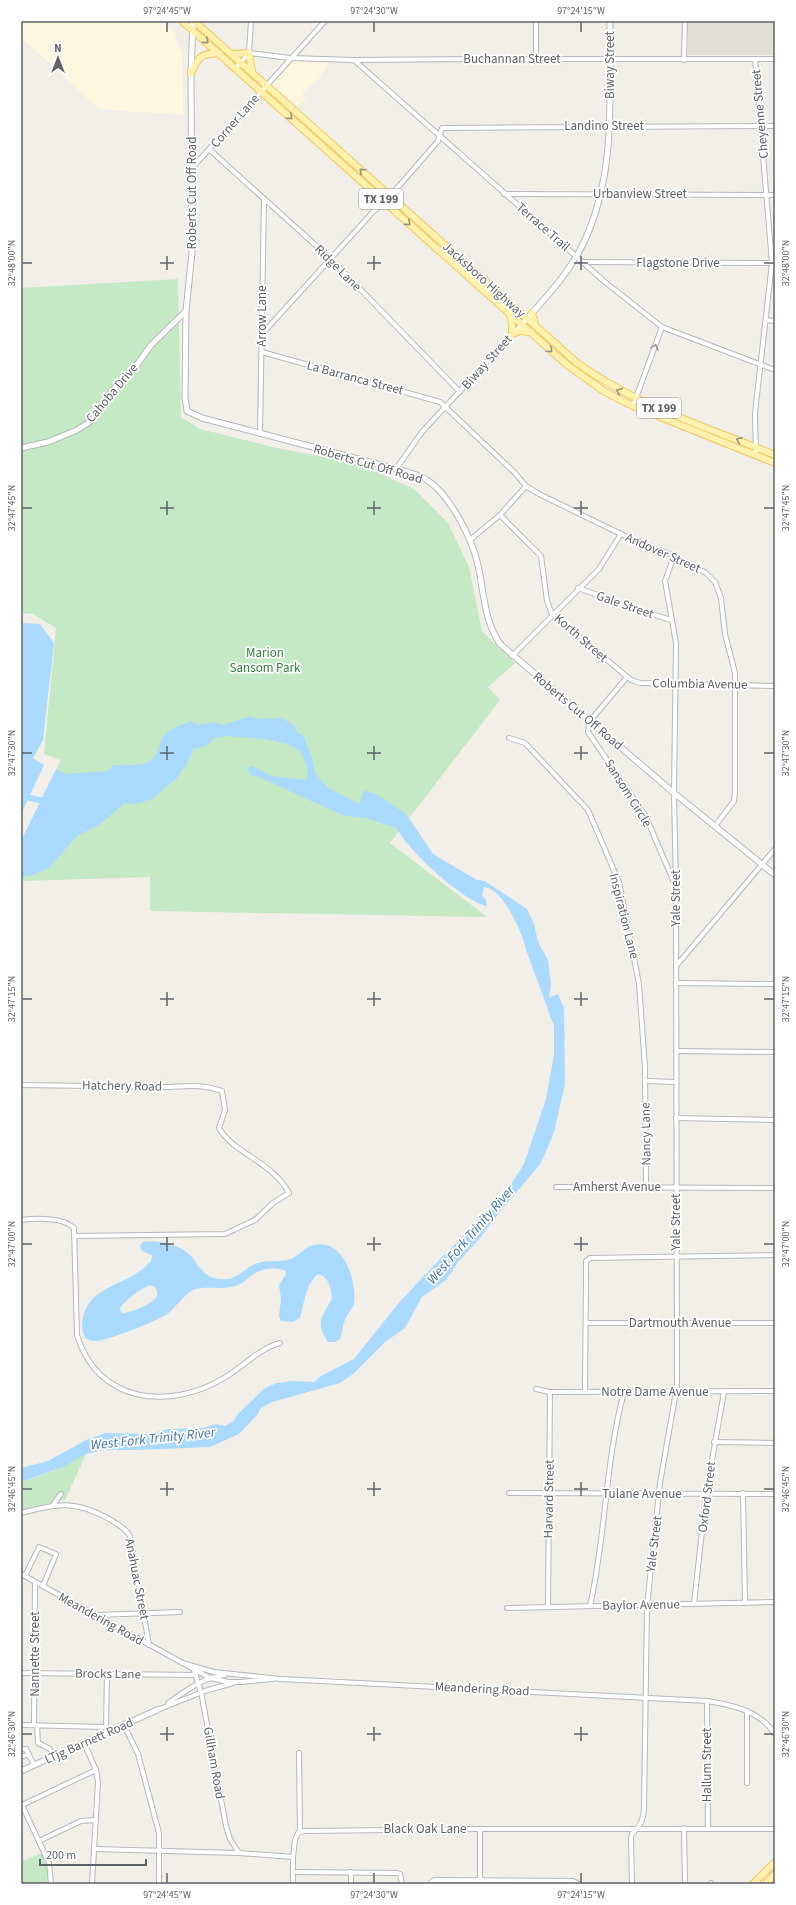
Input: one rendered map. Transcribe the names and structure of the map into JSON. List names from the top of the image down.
{
  "streets": {
    "main road": ["TX 199", "Jacksboro Highway"],
    "street": [
      "Buchannan Street",
      "Biway Street",
      "Cheyenne Street",
      "Corner Lane",
      "Landino Street",
      "Roberts Cut Off Road",
      "Urbanview Street",
      "Terrace Trail",
      "Flagstone Drive",
      "Ridge Lane",
      "Arrow Lane",
      "La Barranca Street",
      "Cahoba Drive",
      "Andover Street",
      "Gale Street",
      "Korth Street",
      "Columbia Avenue",
      "Sansom Circle",
      "Yale Street",
      "Inspiration Lane",
      "Hatchery Road",
      "Nancy Lane",
      "Amherst Avenue",
      "Dartmouth Avenue",
      "Notre Dame Avenue",
      "Tulane Avenue",
      "Oxford Street",
      "Harvard Street",
      "Anahuac Street",
      "Baylor Avenue",
      "Meandering Road",
      "Nannette Street",
      "Brocks Lane",
      "LTjg Barnett Road",
      "Gillham Road",
      "Hallum Street",
      "Black Oak Lane"
    ]
  },
  "crossings": [
    ["Buchannan Street", "Biway Street"],
    ["Buchannan Street", "Cheyenne Street"],
    ["Buchannan Street", "Corner Lane"],
    ["Buchannan Street", "Terrace Trail"],
    ["Biway Street", "Landino Street"],
    ["Biway Street", "Roberts Cut Off Road"],
    ["Biway Street", "Urbanview Street"],
    ["Biway Street", "Terrace Trail"],
    ["Biway Street", "Ridge Lane"],
    ["Biway Street", "Jacksboro Highway"],
    ["Biway Street", "La Barranca Street"],
    ["Biway Street", "Andover Street"],
    ["Cheyenne Street", "Landino Street"],
    ["Cheyenne Street", "Urbanview Street"],
    ["Cheyenne Street", "Terrace Trail"],
    ["Cheyenne Street", "Flagstone Drive"],
    ["Cheyenne Street", "Jacksboro Highway"],
    ["Corner Lane", "Roberts Cut Off Road"],
    ["Corner Lane", "Ridge Lane"],
    ["Corner Lane", "Jacksboro Highway"],
    ["Landino Street", "Terrace Trail"],
    ["Roberts Cut Off Road", "TX 199"],
    ["Roberts Cut Off Road", "Arrow Lane"],
    ["Roberts Cut Off Road", "Cahoba Drive"],
    ["Roberts Cut Off Road", "Andover Street"],
    ["Roberts Cut Off Road", "Sansom Circle"],
    ["Roberts Cut Off Road", "Yale Street"],
    ["Urbanview Street", "Terrace Trail"],
    ["TX 199", "Jacksboro Highway"],
    ["Terrace Trail", "Flagstone Drive"],
    ["Ridge Lane", "Arrow Lane"],
    ["Arrow Lane", "La Barranca Street"],
    ["La Barranca Street", "Andover Street"],
    ["Andover Street", "Columbia Avenue"],
    ["Andover Street", "Yale Street"],
    ["Gale Street", "Yale Street"],
    ["Korth Street", "Columbia Avenue"],
    ["Columbia Avenue", "Yale Street"],
    ["Sansom Circle", "Yale Street"],
    ["Yale Street", "Amherst Avenue"],
    ["Yale Street", "Dartmouth Avenue"],
    ["Yale Street", "Notre Dame Avenue"],
    ["Yale Street", "Tulane Avenue"],
    ["Yale Street", "Baylor Avenue"],
    ["Yale Street", "Meandering Road"],
    ["Yale Street", "Black Oak Lane"],
    ["Inspiration Lane", "Nancy Lane"],
    ["Nancy Lane", "Amherst Avenue"],
    ["Notre Dame Avenue", "Oxford Street"],
    ["Notre Dame Avenue", "Harvard Street"],
    ["Tulane Avenue", "Oxford Street"],
    ["Tulane Avenue", "Harvard Street"],
    ["Oxford Street", "Baylor Avenue"],
    ["Harvard Street", "Baylor Avenue"],
    ["Anahuac Street", "Meandering Road"],
    ["Meandering Road", "Nannette Street"],
    ["Meandering Road", "Brocks Lane"],
    ["Meandering Road", "LTjg Barnett Road"],
    ["Meandering Road", "Gillham Road"],
    ["Meandering Road", "Hallum Street"],
    ["Nannette Street", "Brocks Lane"],
    ["Nannette Street", "LTjg Barnett Road"],
    ["Brocks Lane", "Gillham Road"],
    ["LTjg Barnett Road", "Gillham Road"],
    ["Hallum Street", "Black Oak Lane"]
  ],
  "water": ["West Fork Trinity River"],
  "parks": ["Marion Sansom Park"],
  "scale_bar": "200 m",
  "north": "top",
  "coordinates": [
    "97°24'45\"W",
    "97°24'30\"W",
    "97°24'15\"W",
    "32°48'00\"N",
    "32°47'45\"N",
    "32°47'30\"N",
    "32°47'15\"N",
    "32°47'00\"N",
    "32°46'45\"N",
    "32°46'30\"N"
  ]
}
